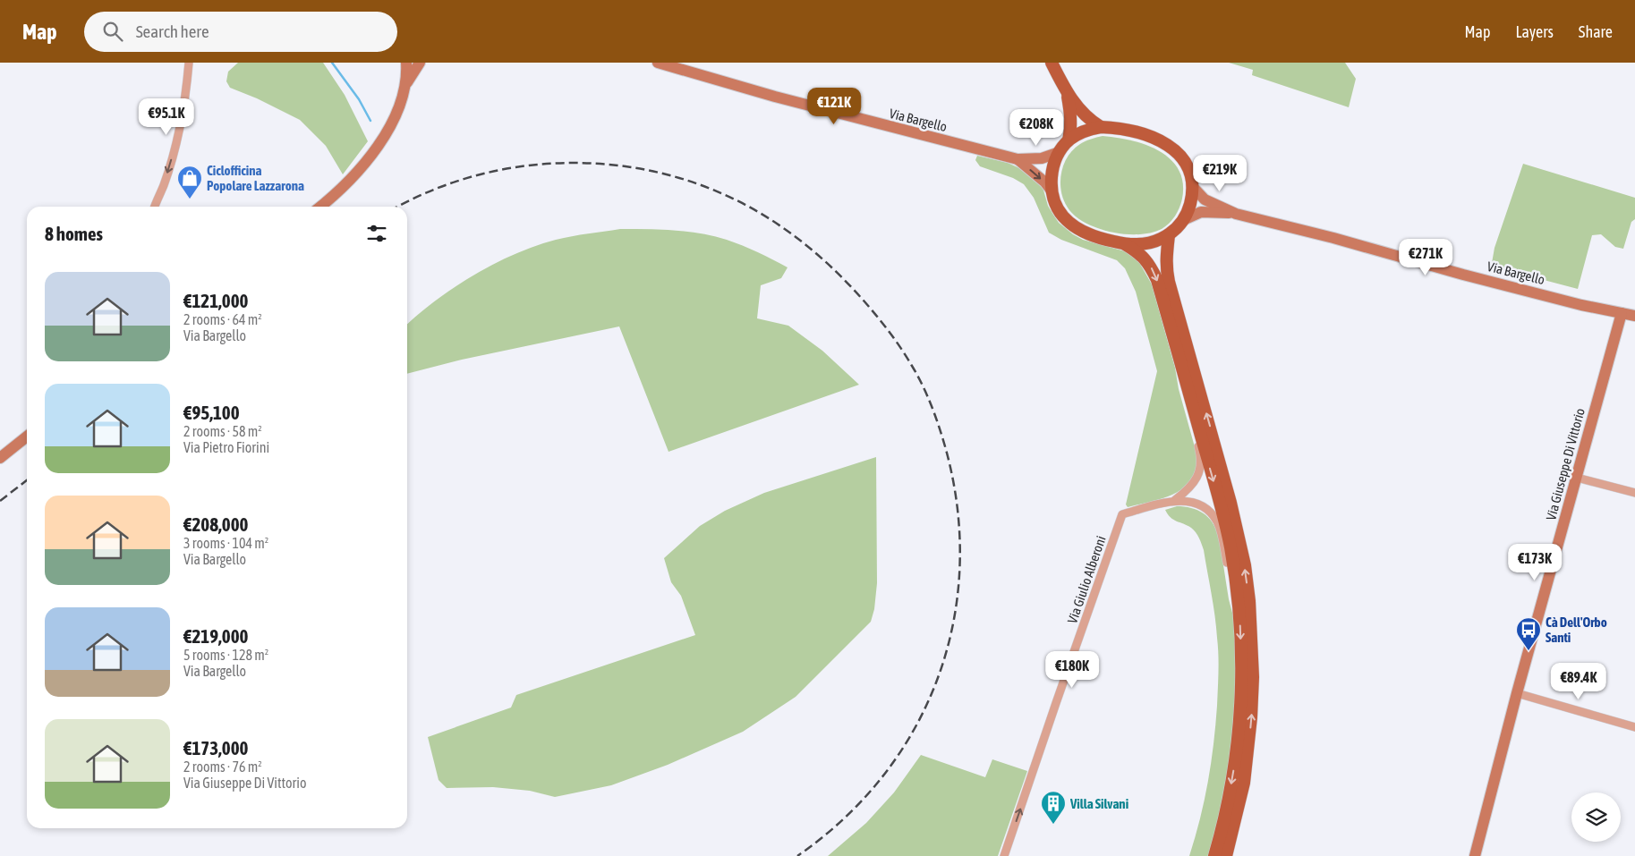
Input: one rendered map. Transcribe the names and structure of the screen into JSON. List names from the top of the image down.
{
  "streets": {
    "street": ["Via Bargello", "Via Giuseppe Di Vittorio", "Via Giulio Alberoni"]
  },
  "crossings": [
    ["Via Bargello", "Via Giuseppe Di Vittorio"]
  ],
  "one_way": ["Via Giulio Alberoni"],
  "places": {
    "shop": ["Ciclofficina Popolare Lazzarona"],
    "bus stop": ["Cà Dell'Orbo Santi"],
    "building": ["Villa Silvani"]
  },
  "page": {
    "header": "Map",
    "search": "Search here",
    "nav": ["Map", "Layers", "Share"],
    "price": [
      "€121K",
      "€95.1K",
      "€208K",
      "€219K",
      "€271K",
      "€173K",
      "€180K",
      "€89.4K"
    ],
    "heading": "8 homes",
    "list": [
      {
        "name": "€121,000",
        "note": "2 rooms · 64 m² · Via Bargello"
      },
      {
        "name": "€95,100",
        "note": "2 rooms · 58 m² · Via Pietro Fiorini"
      },
      {
        "name": "€208,000",
        "note": "3 rooms · 104 m² · Via Bargello"
      },
      {
        "name": "€219,000",
        "note": "5 rooms · 128 m² · Via Bargello"
      },
      {
        "name": "€173,000",
        "note": "2 rooms · 76 m² · Via Giuseppe Di Vittorio"
      }
    ]
  }
}
